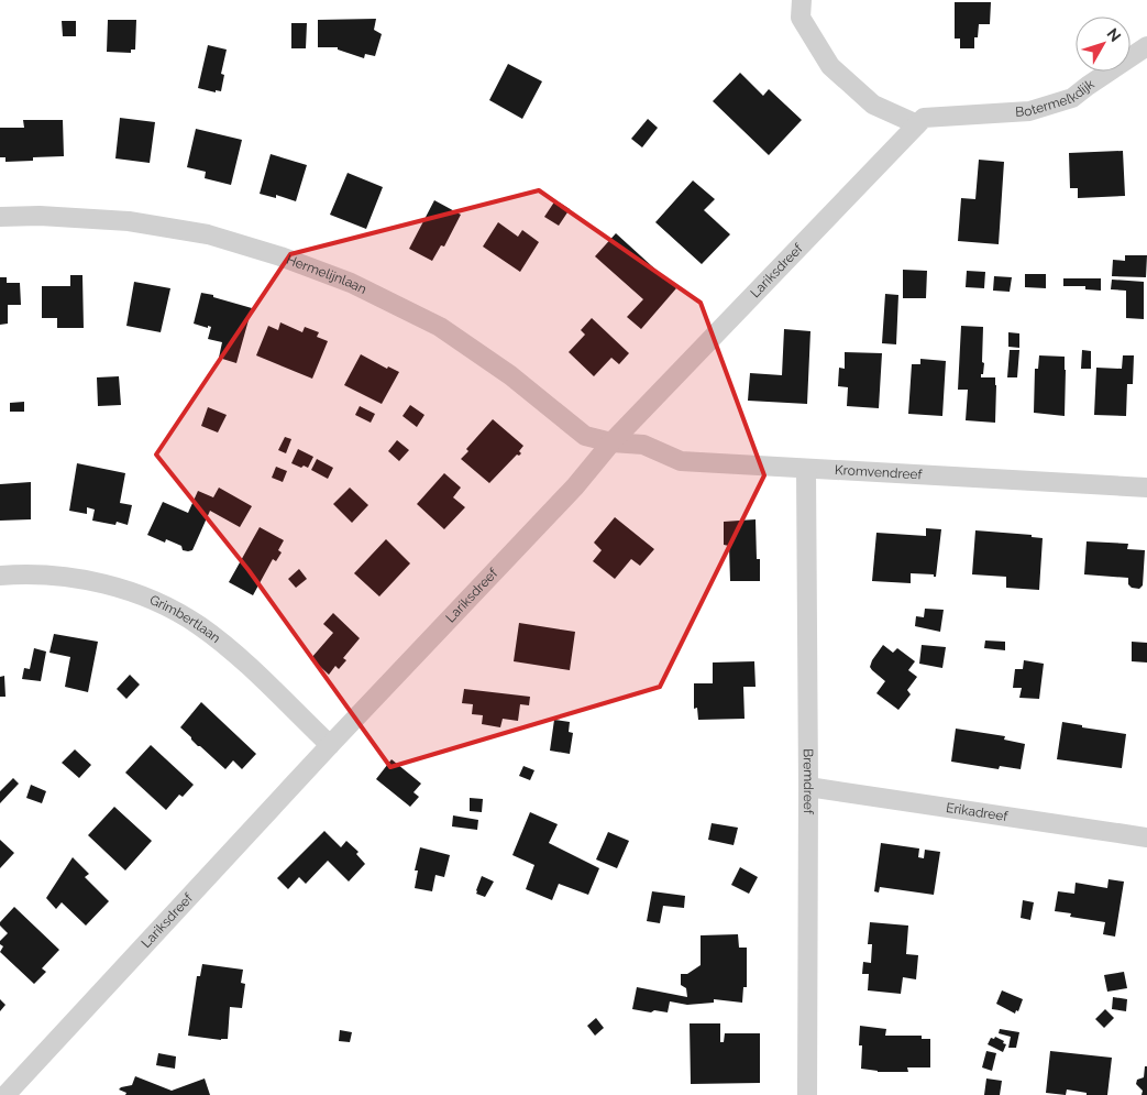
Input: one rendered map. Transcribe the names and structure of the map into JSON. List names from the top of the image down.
{
  "streets": {
    "street": [
      "Botermelkdijk",
      "Lariksdreef",
      "Hermelijnlaan",
      "Kromvendreef",
      "Grimbertlaan",
      "Bremdreef",
      "Erikadreef"
    ]
  },
  "crossings": [
    ["Botermelkdijk", "Lariksdreef"],
    ["Lariksdreef", "Hermelijnlaan"],
    ["Lariksdreef", "Kromvendreef"],
    ["Lariksdreef", "Grimbertlaan"],
    ["Hermelijnlaan", "Kromvendreef"],
    ["Kromvendreef", "Bremdreef"],
    ["Bremdreef", "Erikadreef"]
  ],
  "north": "top right"
}
